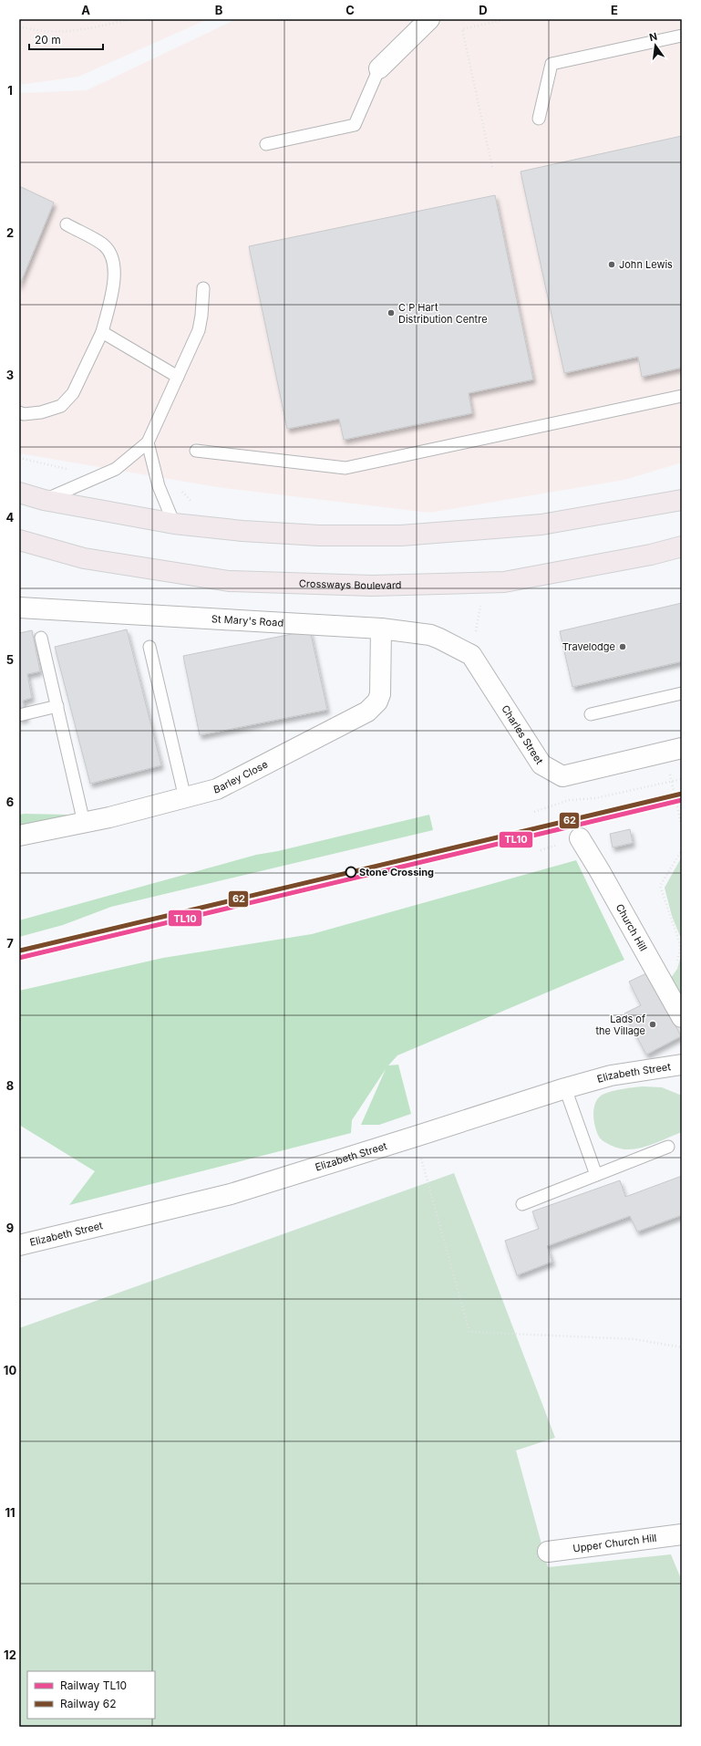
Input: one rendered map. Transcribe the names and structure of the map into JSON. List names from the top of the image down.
{
  "streets": {
    "main road": ["Crossways Boulevard"],
    "street": [
      "St Mary's Road",
      "Charles Street",
      "Barley Close",
      "Church Hill",
      "Elizabeth Street",
      "Upper Church Hill"
    ]
  },
  "crossings": [
    ["St Mary's Road", "Charles Street"],
    ["St Mary's Road", "Barley Close"]
  ],
  "places": [
    "John Lewis",
    "C P Hart Distribution Centre",
    "Travelodge",
    "Stone Crossing",
    "Lads of the Village"
  ],
  "lines": ["rail line 62", "rail line TL10"],
  "legend": ["Railway TL10", "Railway 62"],
  "scale_bar": "20 m",
  "north": "top",
  "grid": {
    "columns": [
      "A",
      "B",
      "C",
      "D",
      "E"
    ],
    "rows": [
      "1",
      "2",
      "3",
      "4",
      "5",
      "6",
      "7",
      "8",
      "9",
      "10",
      "11",
      "12"
    ]
  }
}
